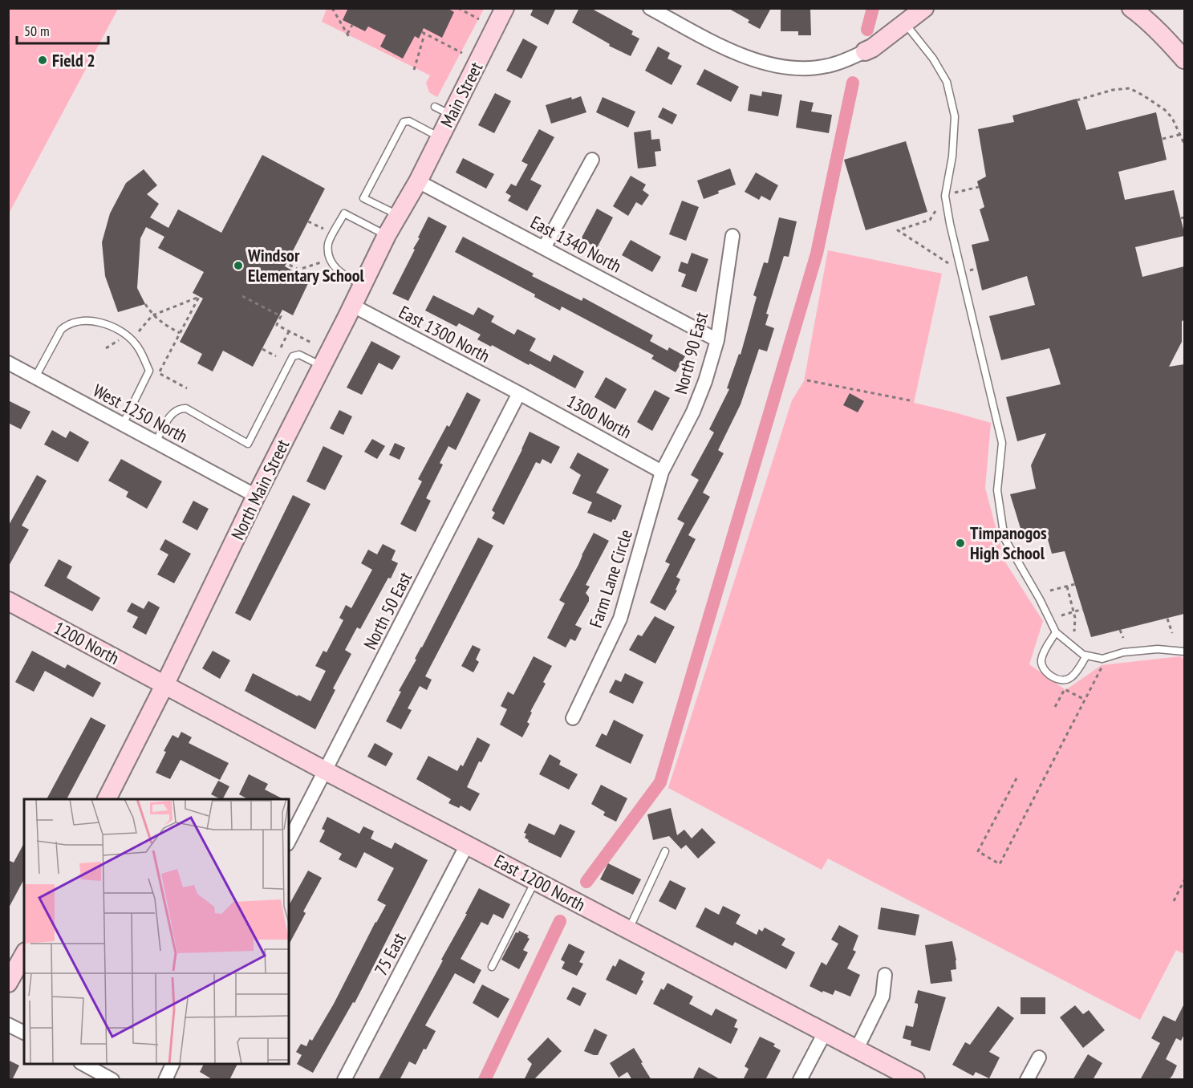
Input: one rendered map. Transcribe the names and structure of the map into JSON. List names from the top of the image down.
{
  "streets": {
    "street": [
      "Main Street",
      "East 1340 North",
      "East 1300 North",
      "North 90 East",
      "West 1250 North",
      "1300 North",
      "North Main Street",
      "Farm Lane Circle",
      "North 50 East",
      "1200 North",
      "East 1200 North",
      "75 East"
    ]
  },
  "crossings": [
    ["Main Street", "East 1340 North"],
    ["Main Street", "North Main Street"],
    ["East 1340 North", "North 90 East"],
    ["East 1340 North", "North Main Street"],
    ["East 1300 North", "1300 North"],
    ["East 1300 North", "North Main Street"],
    ["East 1300 North", "North 50 East"],
    ["North 90 East", "1300 North"],
    ["North 90 East", "Farm Lane Circle"],
    ["West 1250 North", "North Main Street"],
    ["1300 North", "Farm Lane Circle"],
    ["1300 North", "North 50 East"],
    ["North Main Street", "1200 North"],
    ["North Main Street", "East 1200 North"],
    ["North 50 East", "East 1200 North"],
    ["1200 North", "East 1200 North"],
    ["East 1200 North", "75 East"]
  ],
  "places": ["Field 2", "Windsor Elementary School", "Timpanogos High School"],
  "scale_bar": "50 m"
}
